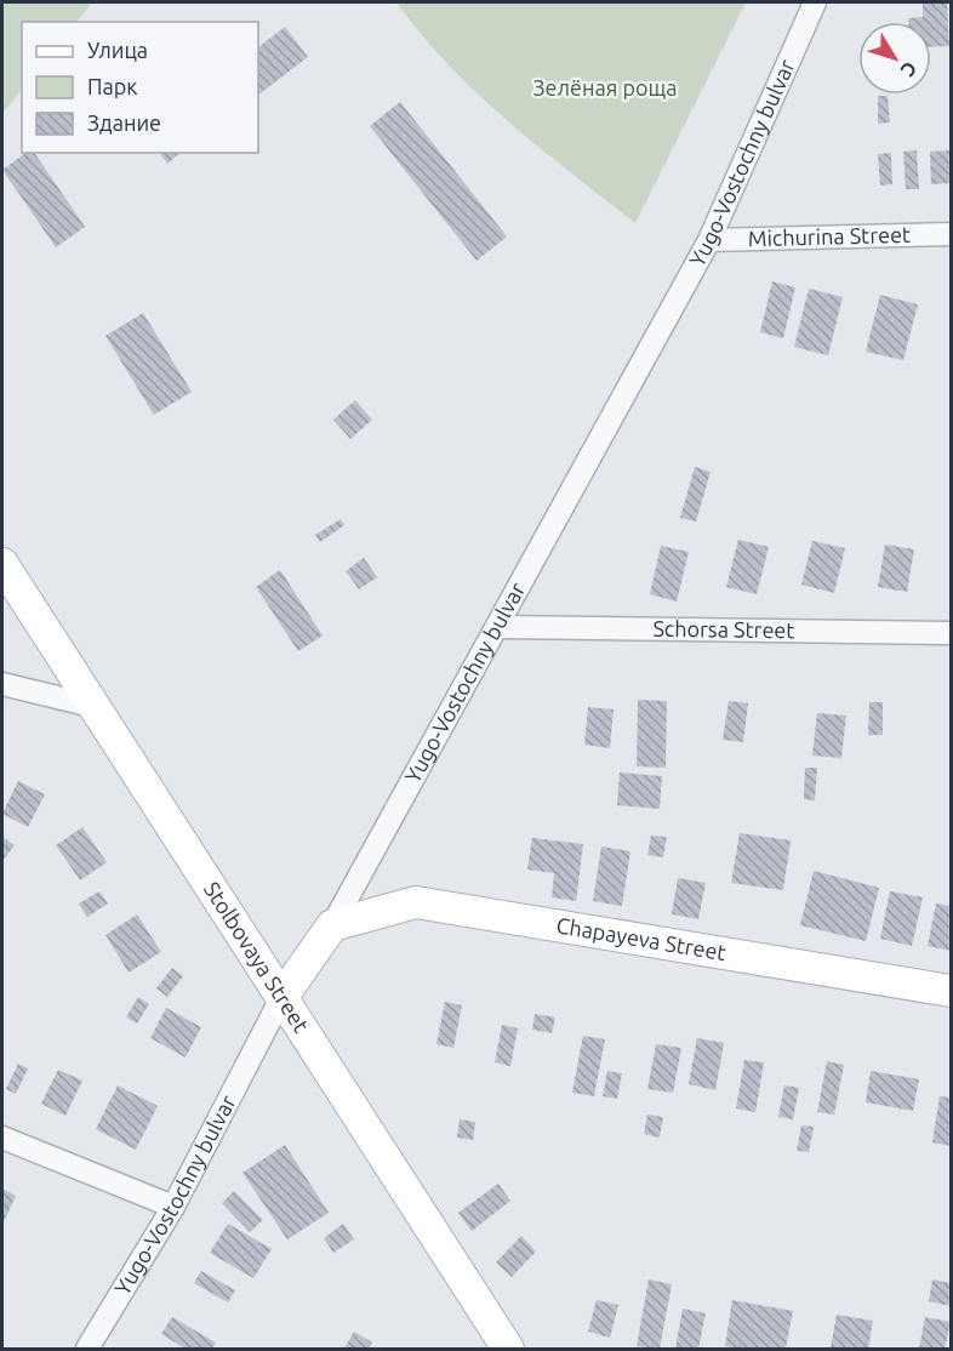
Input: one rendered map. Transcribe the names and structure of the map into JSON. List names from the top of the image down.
{
  "streets": {
    "main road": ["Yugo-Vostochny bulvar", "Chapayeva Street", "Stolbovaya Street"],
    "street": ["Michurina Street", "Schorsa Street"]
  },
  "crossings": [
    ["Yugo-Vostochny bulvar", "Michurina Street"],
    ["Yugo-Vostochny bulvar", "Schorsa Street"],
    ["Yugo-Vostochny bulvar", "Chapayeva Street"],
    ["Yugo-Vostochny bulvar", "Stolbovaya Street"]
  ],
  "parks": ["Зелёная роща"],
  "legend": ["Улица", "Парк", "Здание"],
  "north": "bottom right"
}
